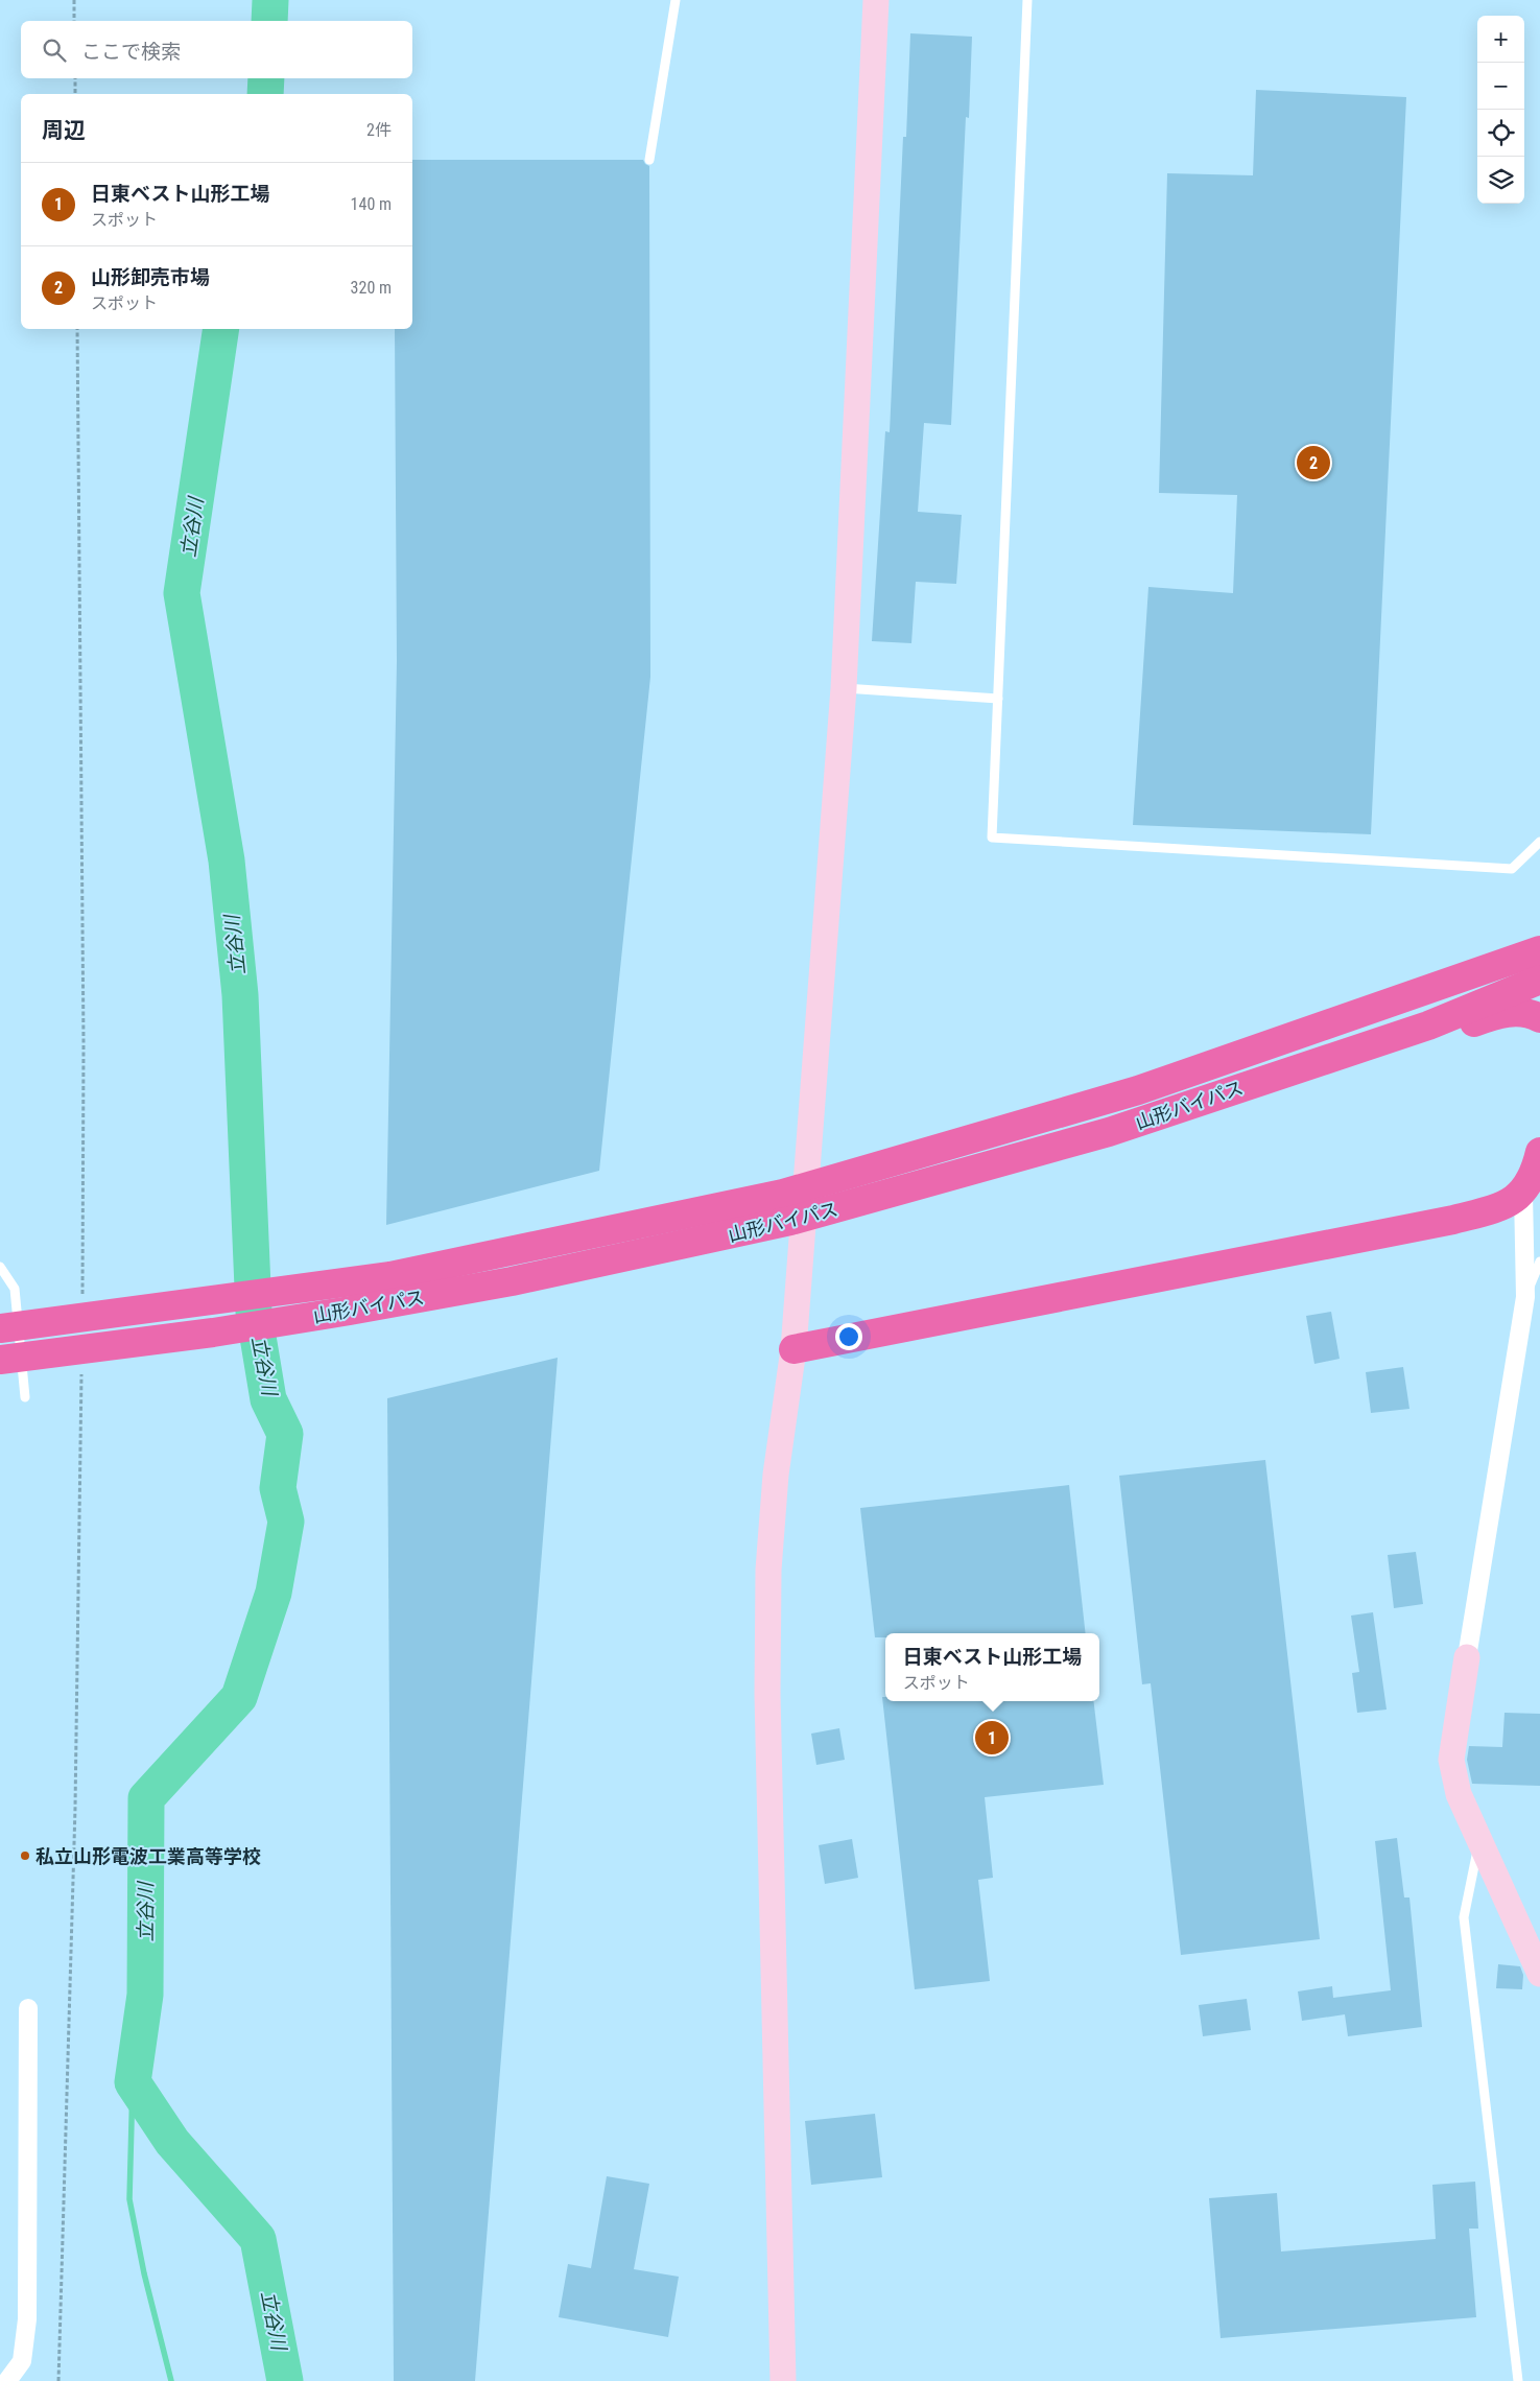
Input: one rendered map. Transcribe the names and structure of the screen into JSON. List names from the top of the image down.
{
  "streets": {
    "highway": ["山形バイパス"]
  },
  "water": ["立谷川"],
  "places": ["私立山形電波工業高等学校"],
  "page": {
    "map_buttons": ["+", "−"],
    "search": "ここで検索",
    "heading": ["周辺", "2件"],
    "list": [
      {
        "mark": "1",
        "name": "日東ベスト山形工場",
        "note": "スポット",
        "value": "140 m"
      },
      {
        "mark": "2",
        "name": "山形卸売市場",
        "note": "スポット",
        "value": "320 m"
      }
    ],
    "pins": ["2", "1"],
    "popup": ["日東ベスト山形工場", "スポット"]
  }
}
